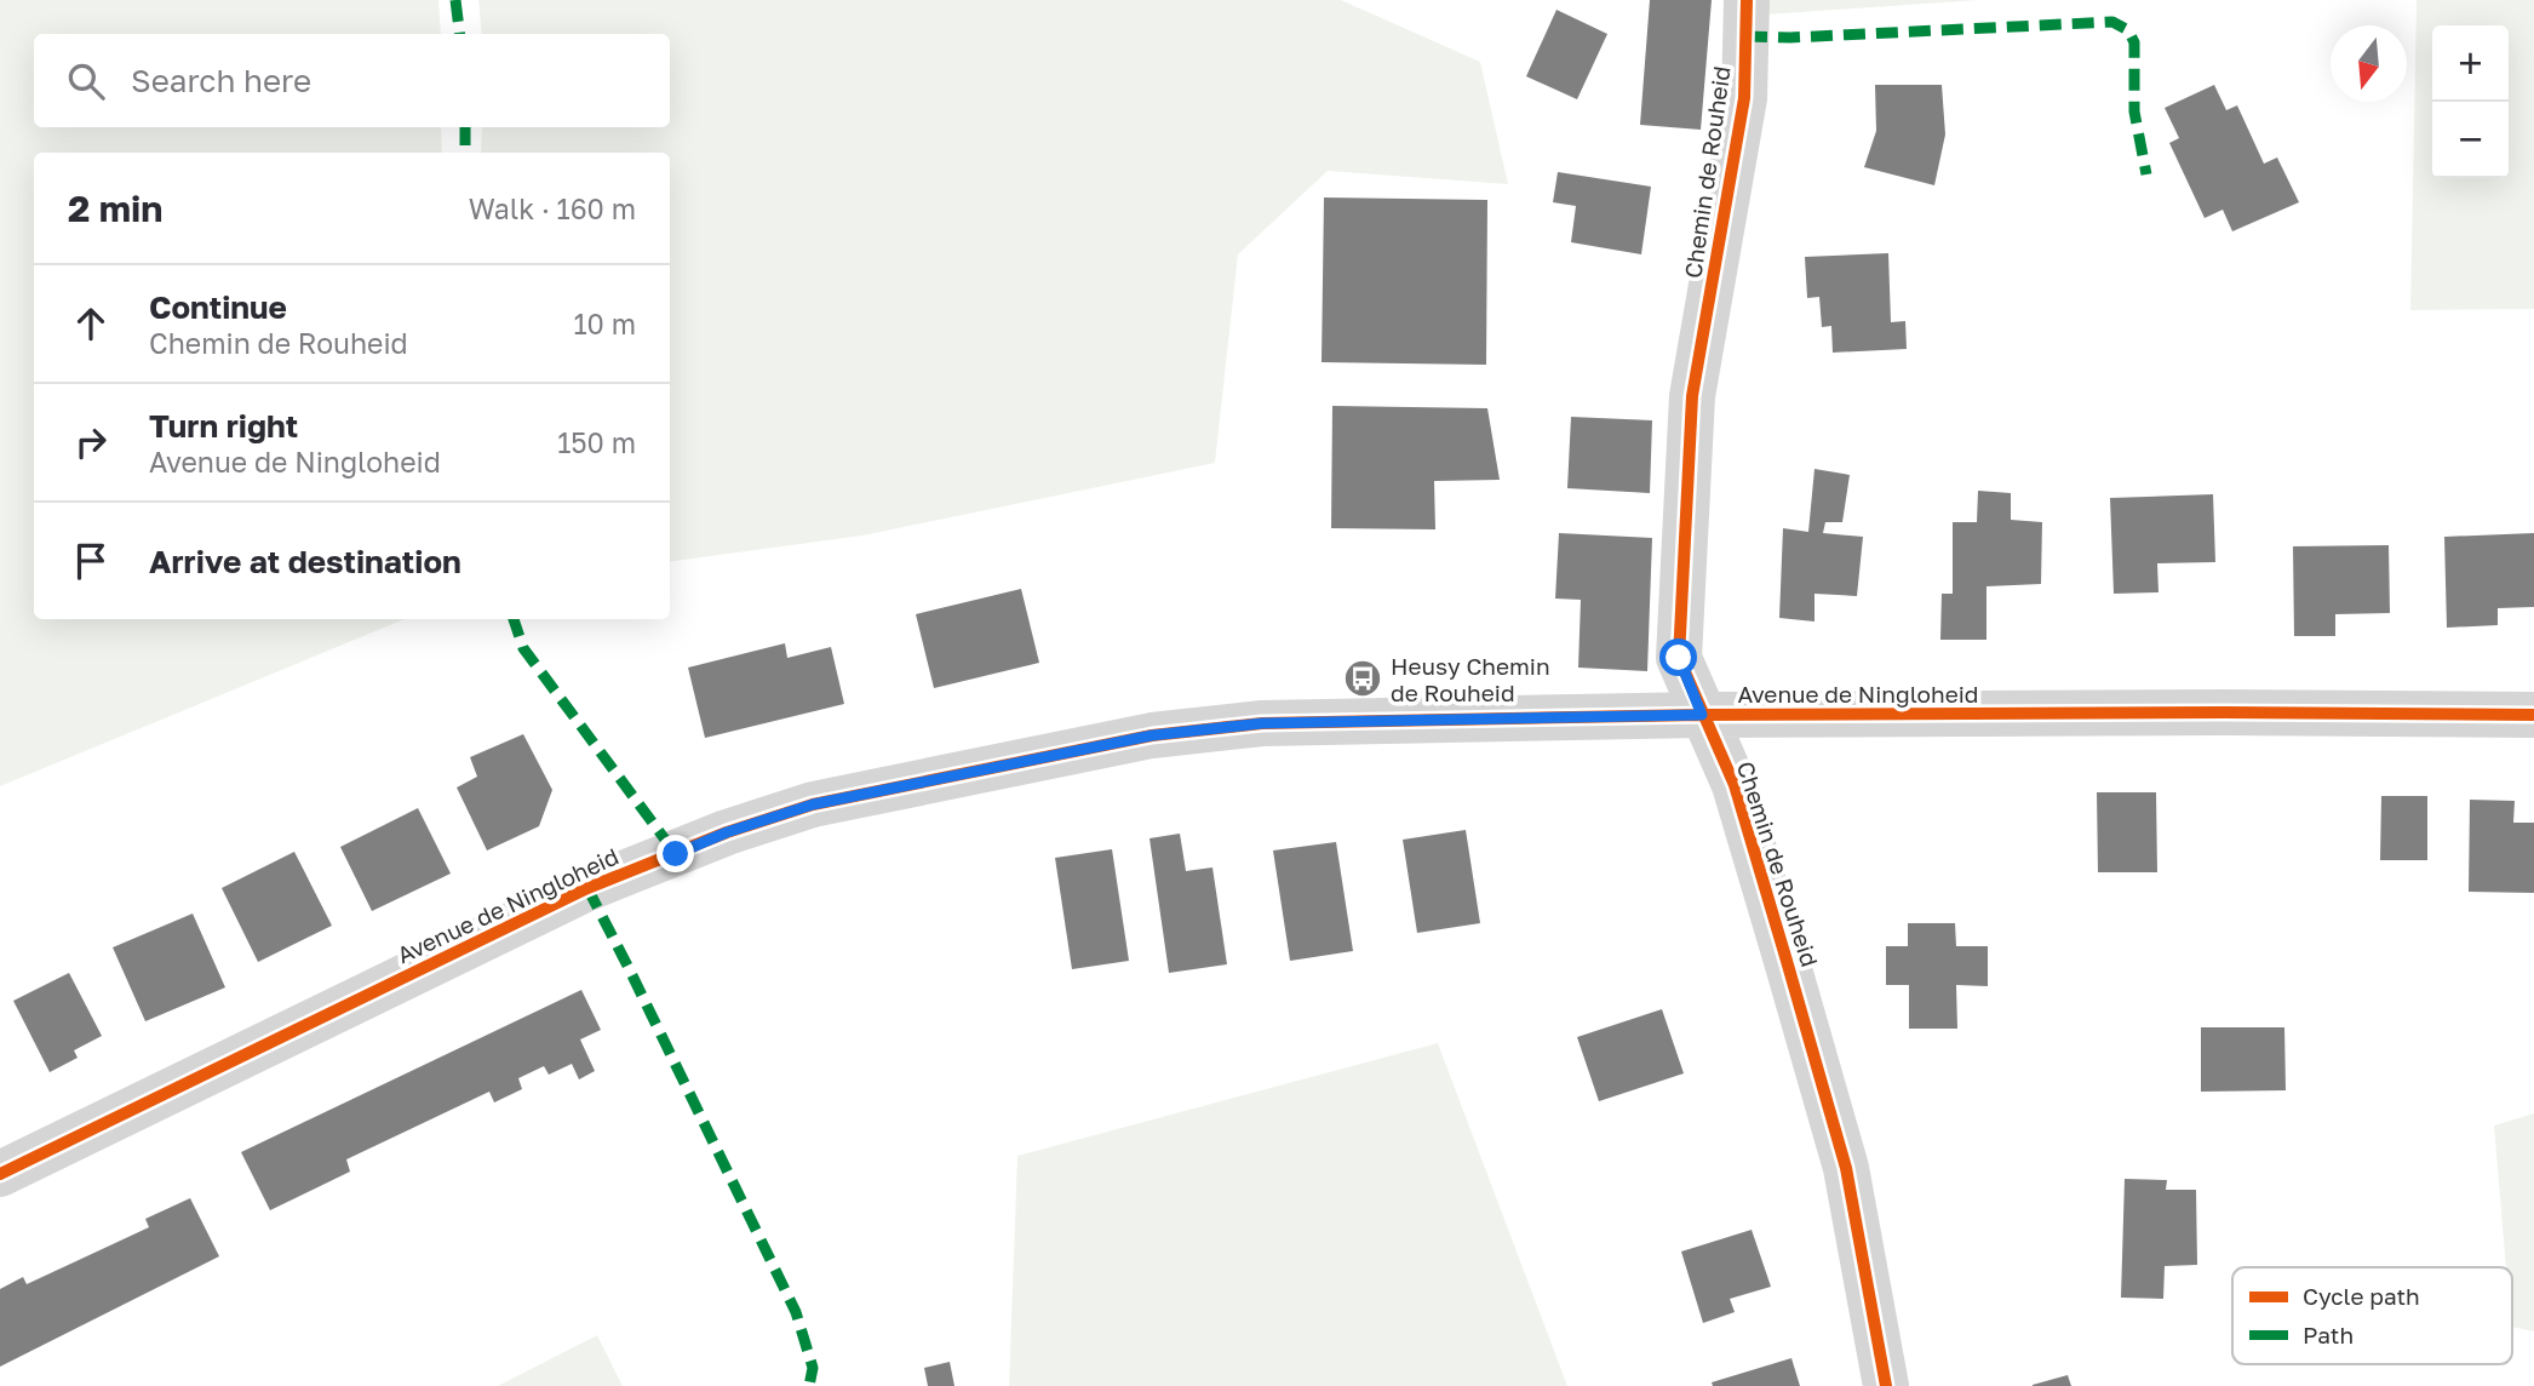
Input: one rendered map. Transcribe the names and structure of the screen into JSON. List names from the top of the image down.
{
  "streets": {
    "street": ["Chemin de Rouheid", "Avenue de Ningloheid"]
  },
  "crossings": [
    ["Chemin de Rouheid", "Avenue de Ningloheid"]
  ],
  "places": {
    "bus stop": ["Heusy Chemin de Rouheid"]
  },
  "legend": ["Cycle path", "Path"],
  "north": "bottom",
  "page": {
    "map_buttons": ["+", "−"],
    "search": "Search here",
    "heading": ["2 min", "Walk · 160 m"],
    "list": [
      ["Continue", "Chemin de Rouheid", "10 m"],
      ["Turn right", "Avenue de Ningloheid", "150 m"],
      "Arrive at destination"
    ]
  }
}
